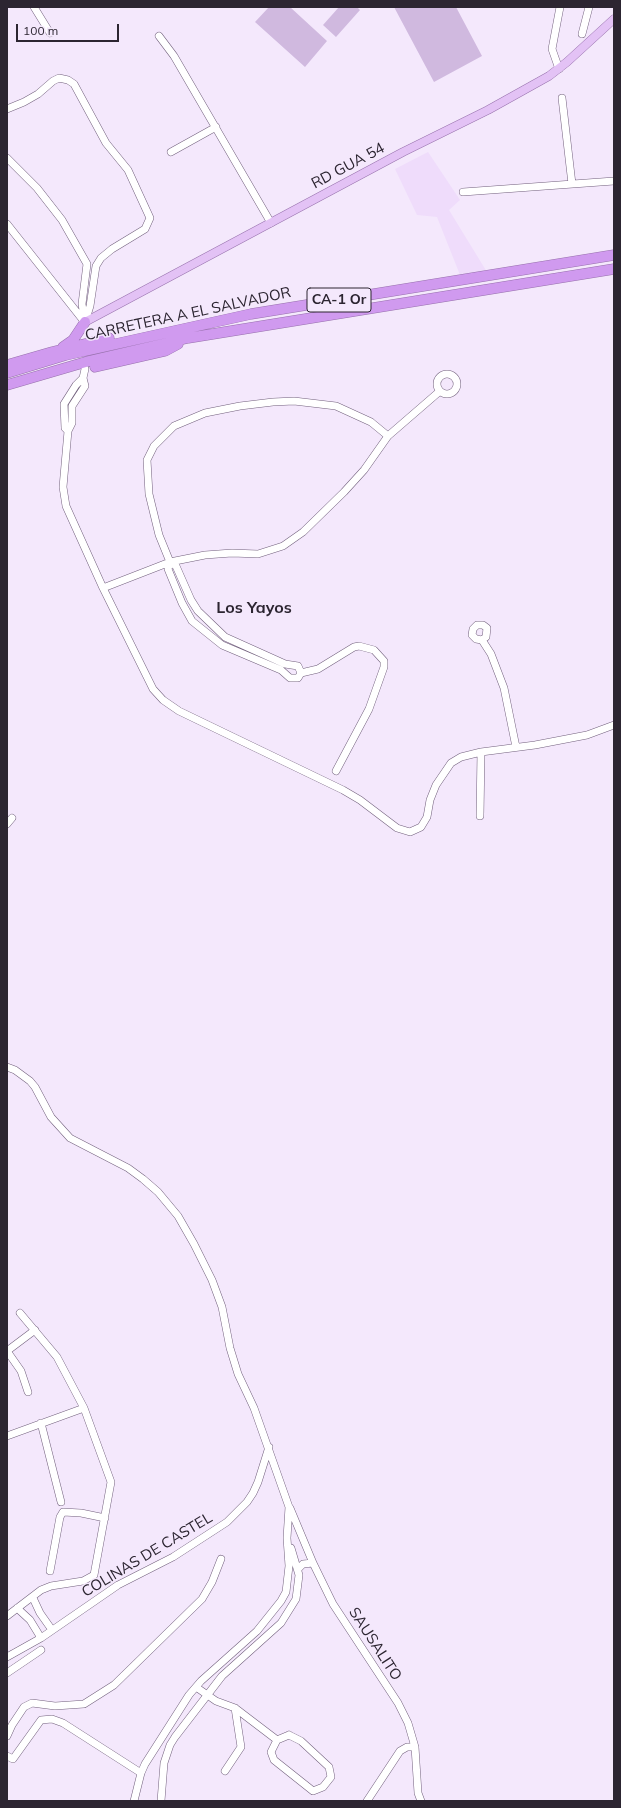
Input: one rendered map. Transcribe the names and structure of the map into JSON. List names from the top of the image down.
{
  "streets": {
    "highway": ["CA-1 Or", "CARRETERA A EL SALVADOR"],
    "main road": ["RD GUA 54"],
    "street": ["COLINAS DE CASTEL", "SAUSALITO"]
  },
  "crossings": [
    ["COLINAS DE CASTEL", "SAUSALITO"]
  ],
  "districts": ["Los Yayos"],
  "scale_bar": "100 m"
}
